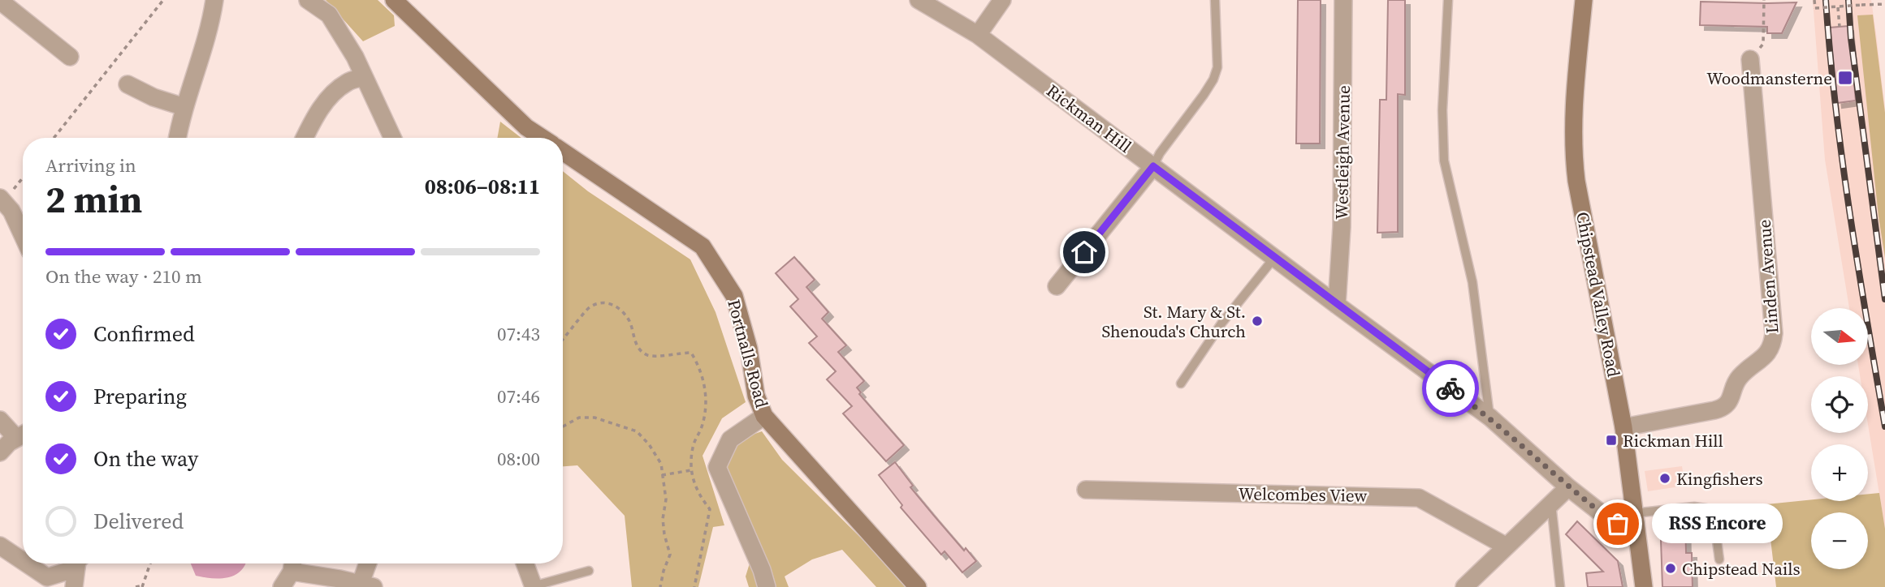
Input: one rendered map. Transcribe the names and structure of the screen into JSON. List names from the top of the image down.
{
  "streets": {
    "street": [
      "Rickman Hill",
      "Westleigh Avenue",
      "Linden Avenue",
      "Chipstead Valley Road",
      "Portnalls Road",
      "Welcombes View"
    ]
  },
  "crossings": [
    ["Rickman Hill", "Westleigh Avenue"],
    ["Rickman Hill", "Chipstead Valley Road"],
    ["Linden Avenue", "Chipstead Valley Road"]
  ],
  "places": {
    "transit": ["Woodmansterne", "Rickman Hill"],
    "other": [
      "St. Mary & St. Shenouda's Church",
      "Kingfishers",
      "RSS Encore",
      "Chipstead Nails"
    ]
  },
  "north": "right",
  "page": {
    "heading": ["2 min", "Arriving in", "08:06–08:11"],
    "bar": "On the way · 210 m",
    "list": [
      ["Confirmed", "07:43"],
      ["Preparing", "07:46"],
      ["On the way", "08:00"],
      "Delivered"
    ],
    "map_buttons": ["+", "−"],
    "bubble": "RSS Encore"
  }
}
